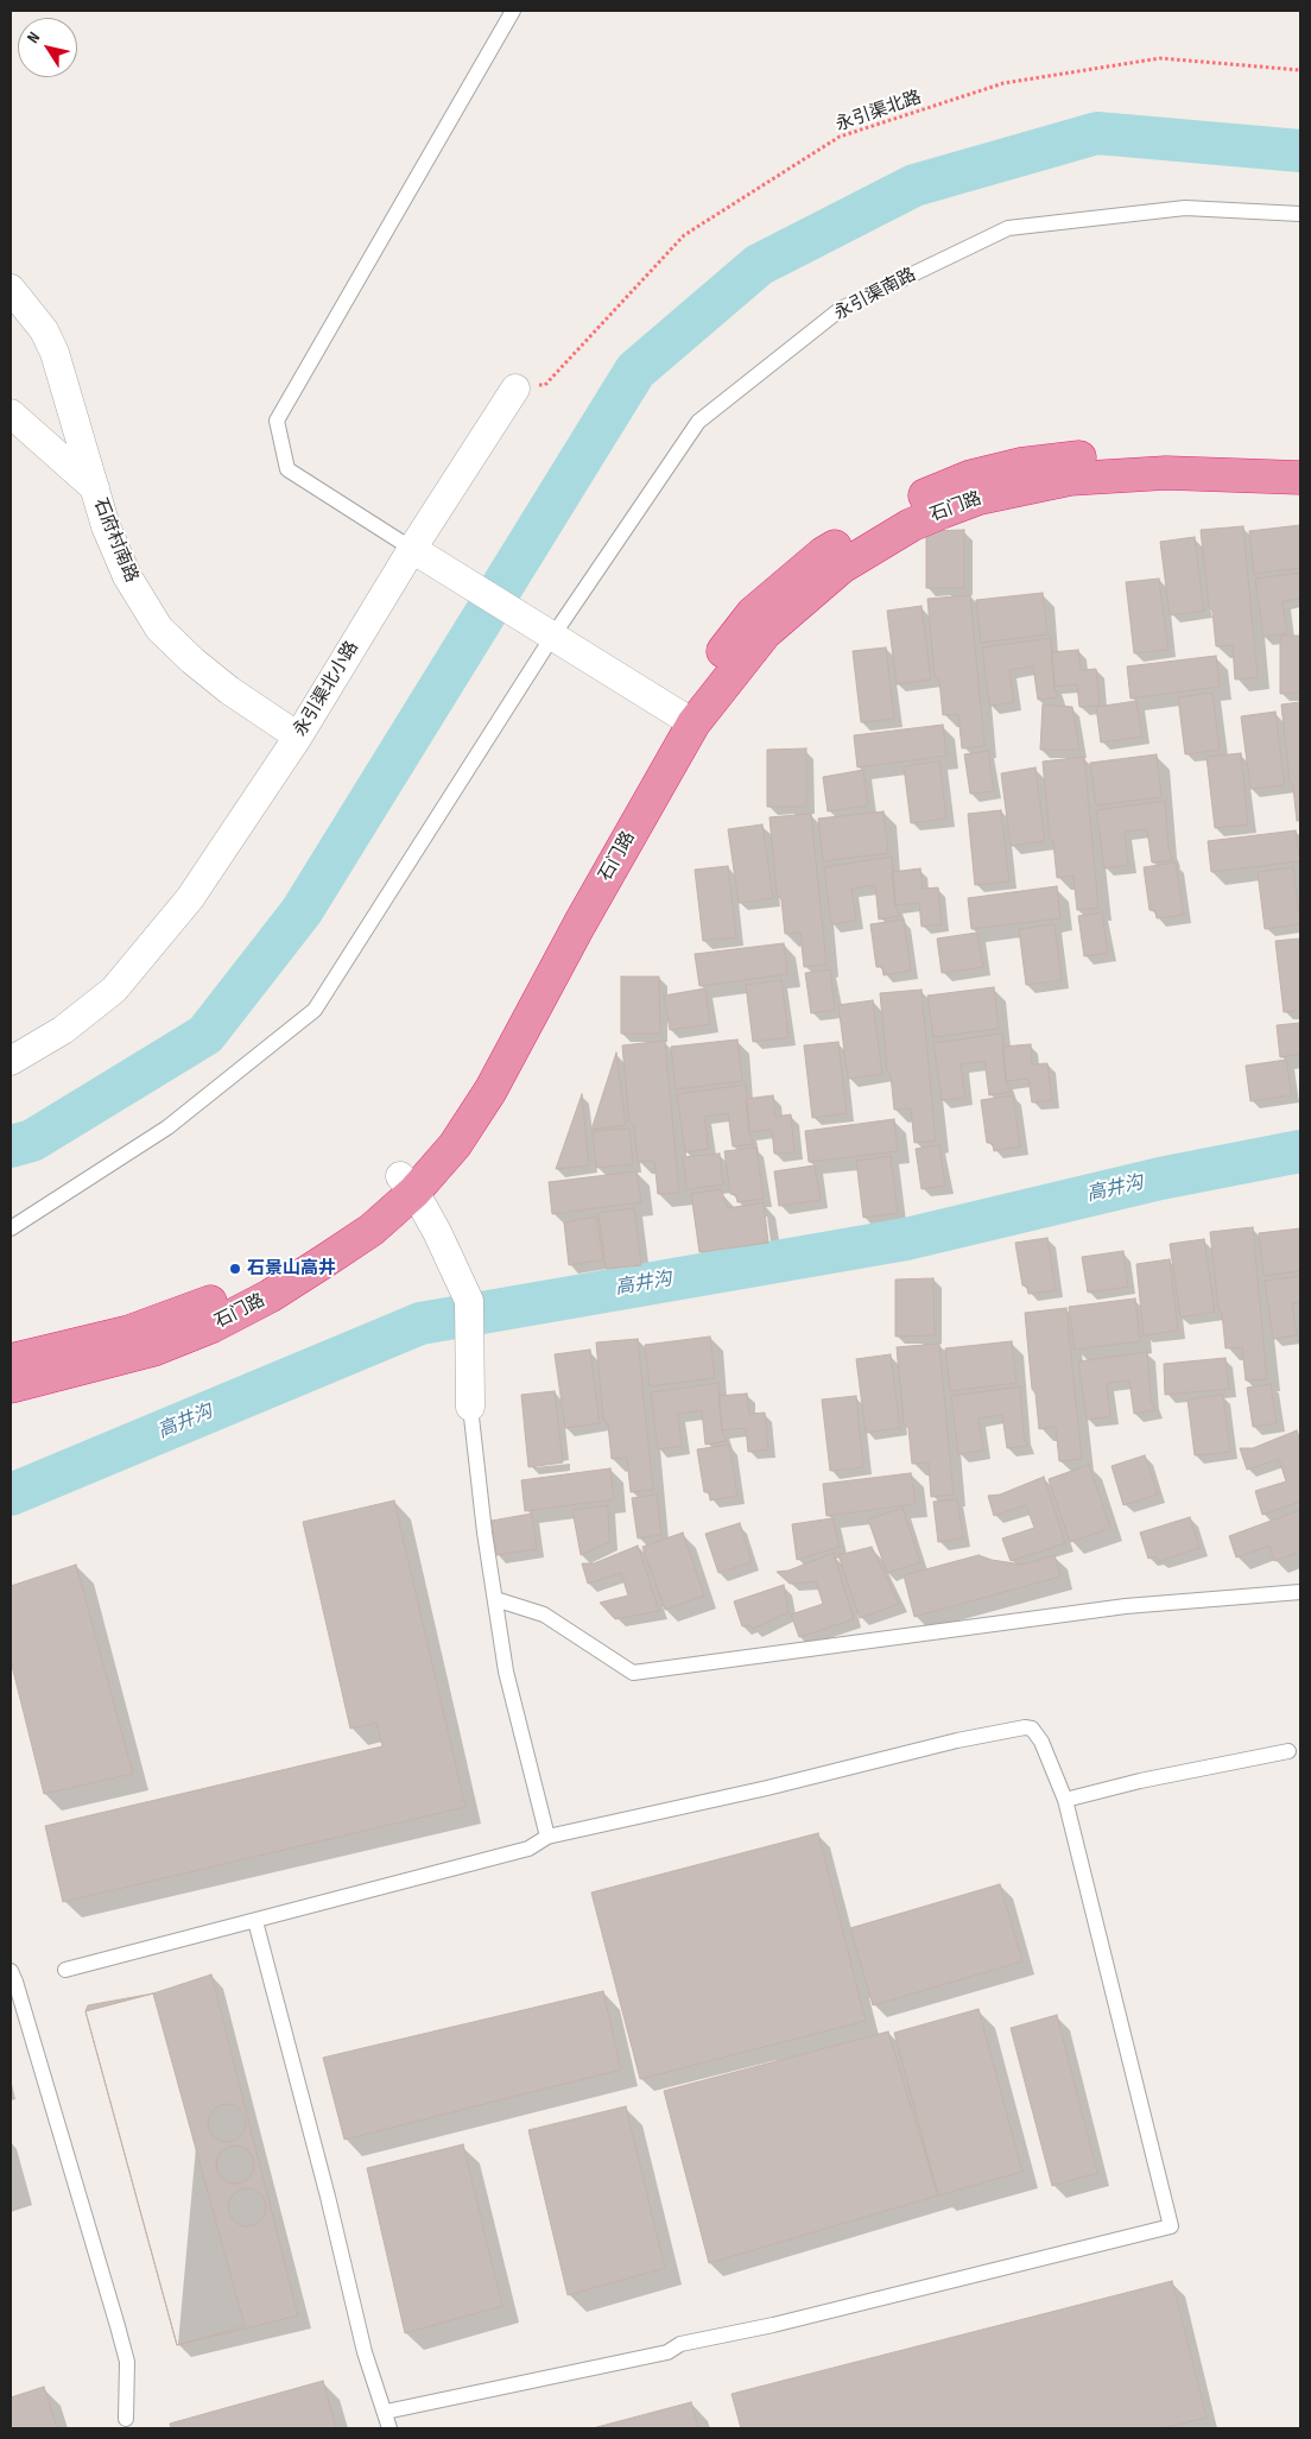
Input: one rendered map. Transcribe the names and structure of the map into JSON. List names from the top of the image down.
{
  "streets": {
    "highway": ["石门路"],
    "street": ["石府村南路", "永引渠北小路"],
    "lane": ["永引渠南路"],
    "path": ["永引渠北路"]
  },
  "crossings": [
    ["永引渠北路", "永引渠北小路"],
    ["石府村南路", "永引渠北小路"]
  ],
  "water": ["高井沟"],
  "places": ["石景山高井"],
  "north": "top left"
}
